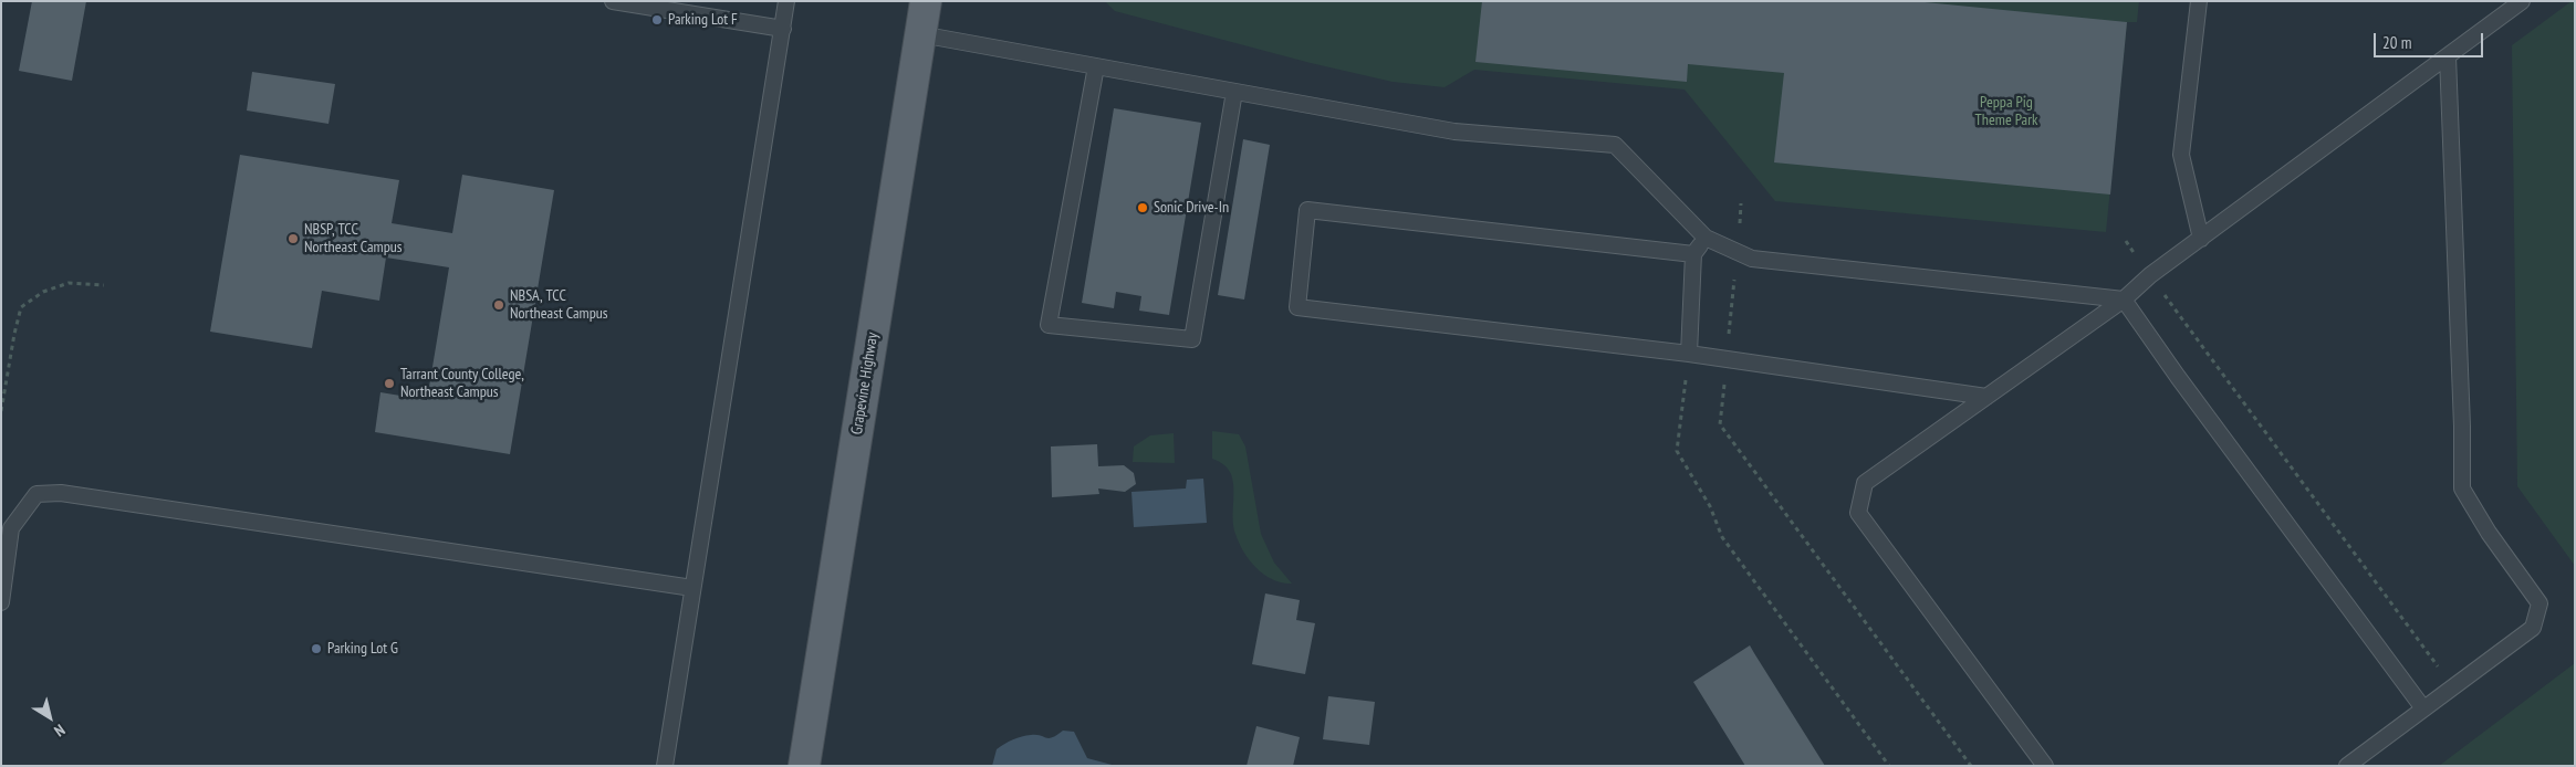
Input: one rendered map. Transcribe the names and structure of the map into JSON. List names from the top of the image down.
{
  "streets": {
    "main road": ["Grapevine Highway"]
  },
  "parks": ["Peppa Pig Theme Park"],
  "places": [
    "Parking Lot F",
    "Sonic Drive-In",
    "NBSP, TCC Northeast Campus",
    "NBSA, TCC Northeast Campus",
    "Tarrant County College, Northeast Campus",
    "Parking Lot G"
  ],
  "scale_bar": "20 m",
  "north": "bottom right"
}
